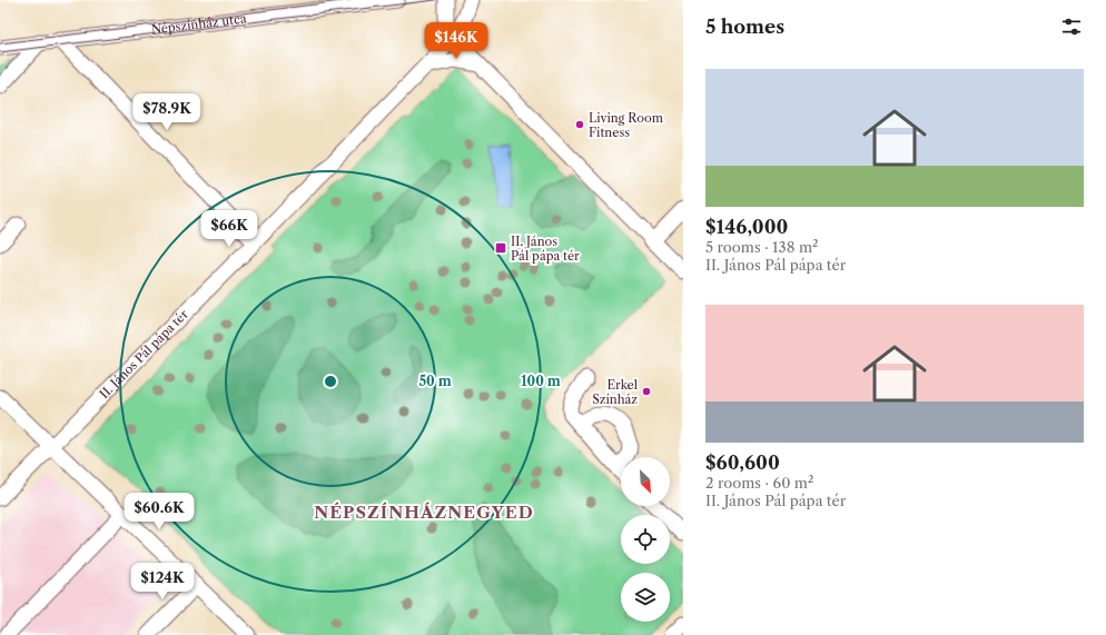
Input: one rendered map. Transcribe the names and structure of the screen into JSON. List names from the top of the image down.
{
  "streets": {
    "street": ["Népszínház utca", "II. János Pál pápa tér"]
  },
  "districts": ["NÉPSZÍNHÁZNEGYED"],
  "places": {
    "other": ["Living Room Fitness", "Erkel Színház"],
    "transit": ["II. János Pál pápa tér"]
  },
  "north": "bottom right",
  "page": {
    "heading": "5 homes",
    "price": [
      "$146K",
      "$78.9K",
      "$66K",
      "$60.6K",
      "$124K"
    ],
    "list": [
      {
        "name": "$146,000",
        "note": "5 rooms · 138 m² · II. János Pál pápa tér"
      },
      {
        "name": "$60,600",
        "note": "2 rooms · 60 m² · II. János Pál pápa tér"
      }
    ]
  },
  "rings": ["50 m", "100 m"]
}
